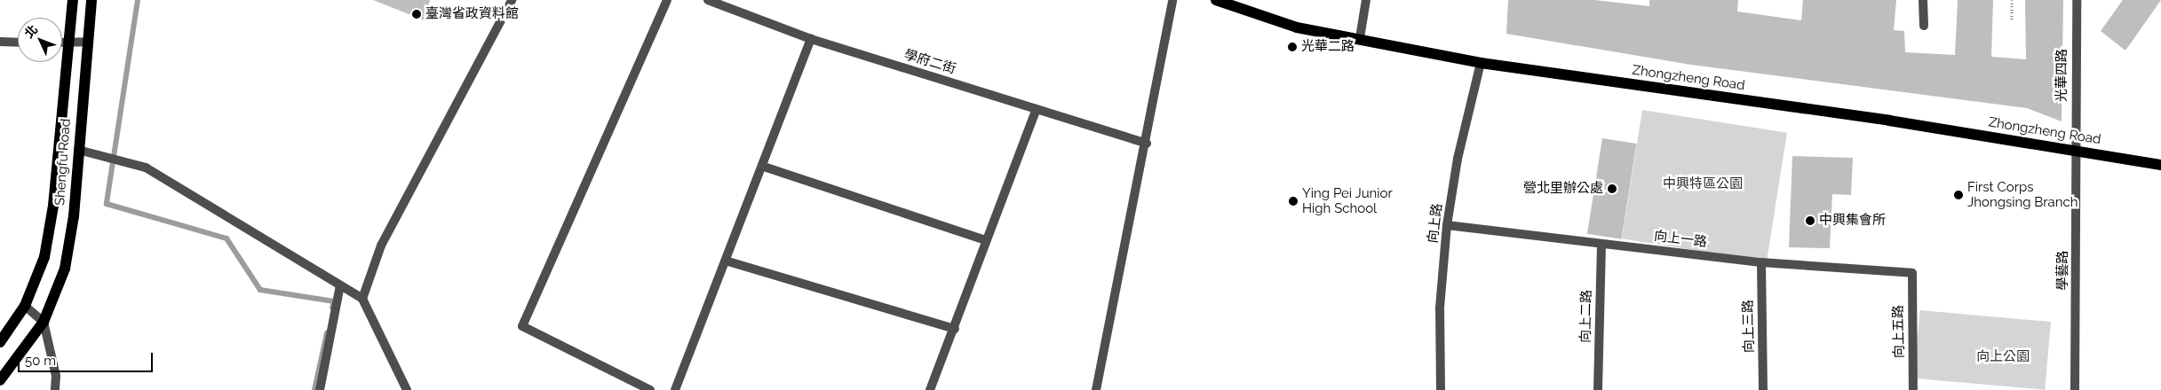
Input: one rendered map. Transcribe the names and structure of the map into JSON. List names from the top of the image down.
{
  "streets": {
    "main road": ["Zhongzheng Road", "Shengfu Road"],
    "street": [
      "學府二街",
      "光華四路",
      "向上路",
      "向上一路",
      "學藝路",
      "向上二路",
      "向上三路",
      "向上五路"
    ]
  },
  "crossings": [
    ["光華四路", "Zhongzheng Road"],
    ["光華四路", "學藝路"],
    ["Zhongzheng Road", "向上路"],
    ["Zhongzheng Road", "學藝路"],
    ["向上路", "向上一路"],
    ["向上一路", "向上二路"],
    ["向上一路", "向上三路"],
    ["向上一路", "向上五路"]
  ],
  "parks": ["中興特區公園", "向上公園"],
  "places": [
    "臺灣省政資料館",
    "光華二路",
    "營北里辦公處",
    "First Corps Jhongsing Branch",
    "Ying Pei Junior High School",
    "中興集會所"
  ],
  "scale_bar": "50 m",
  "north": "top left"
}
